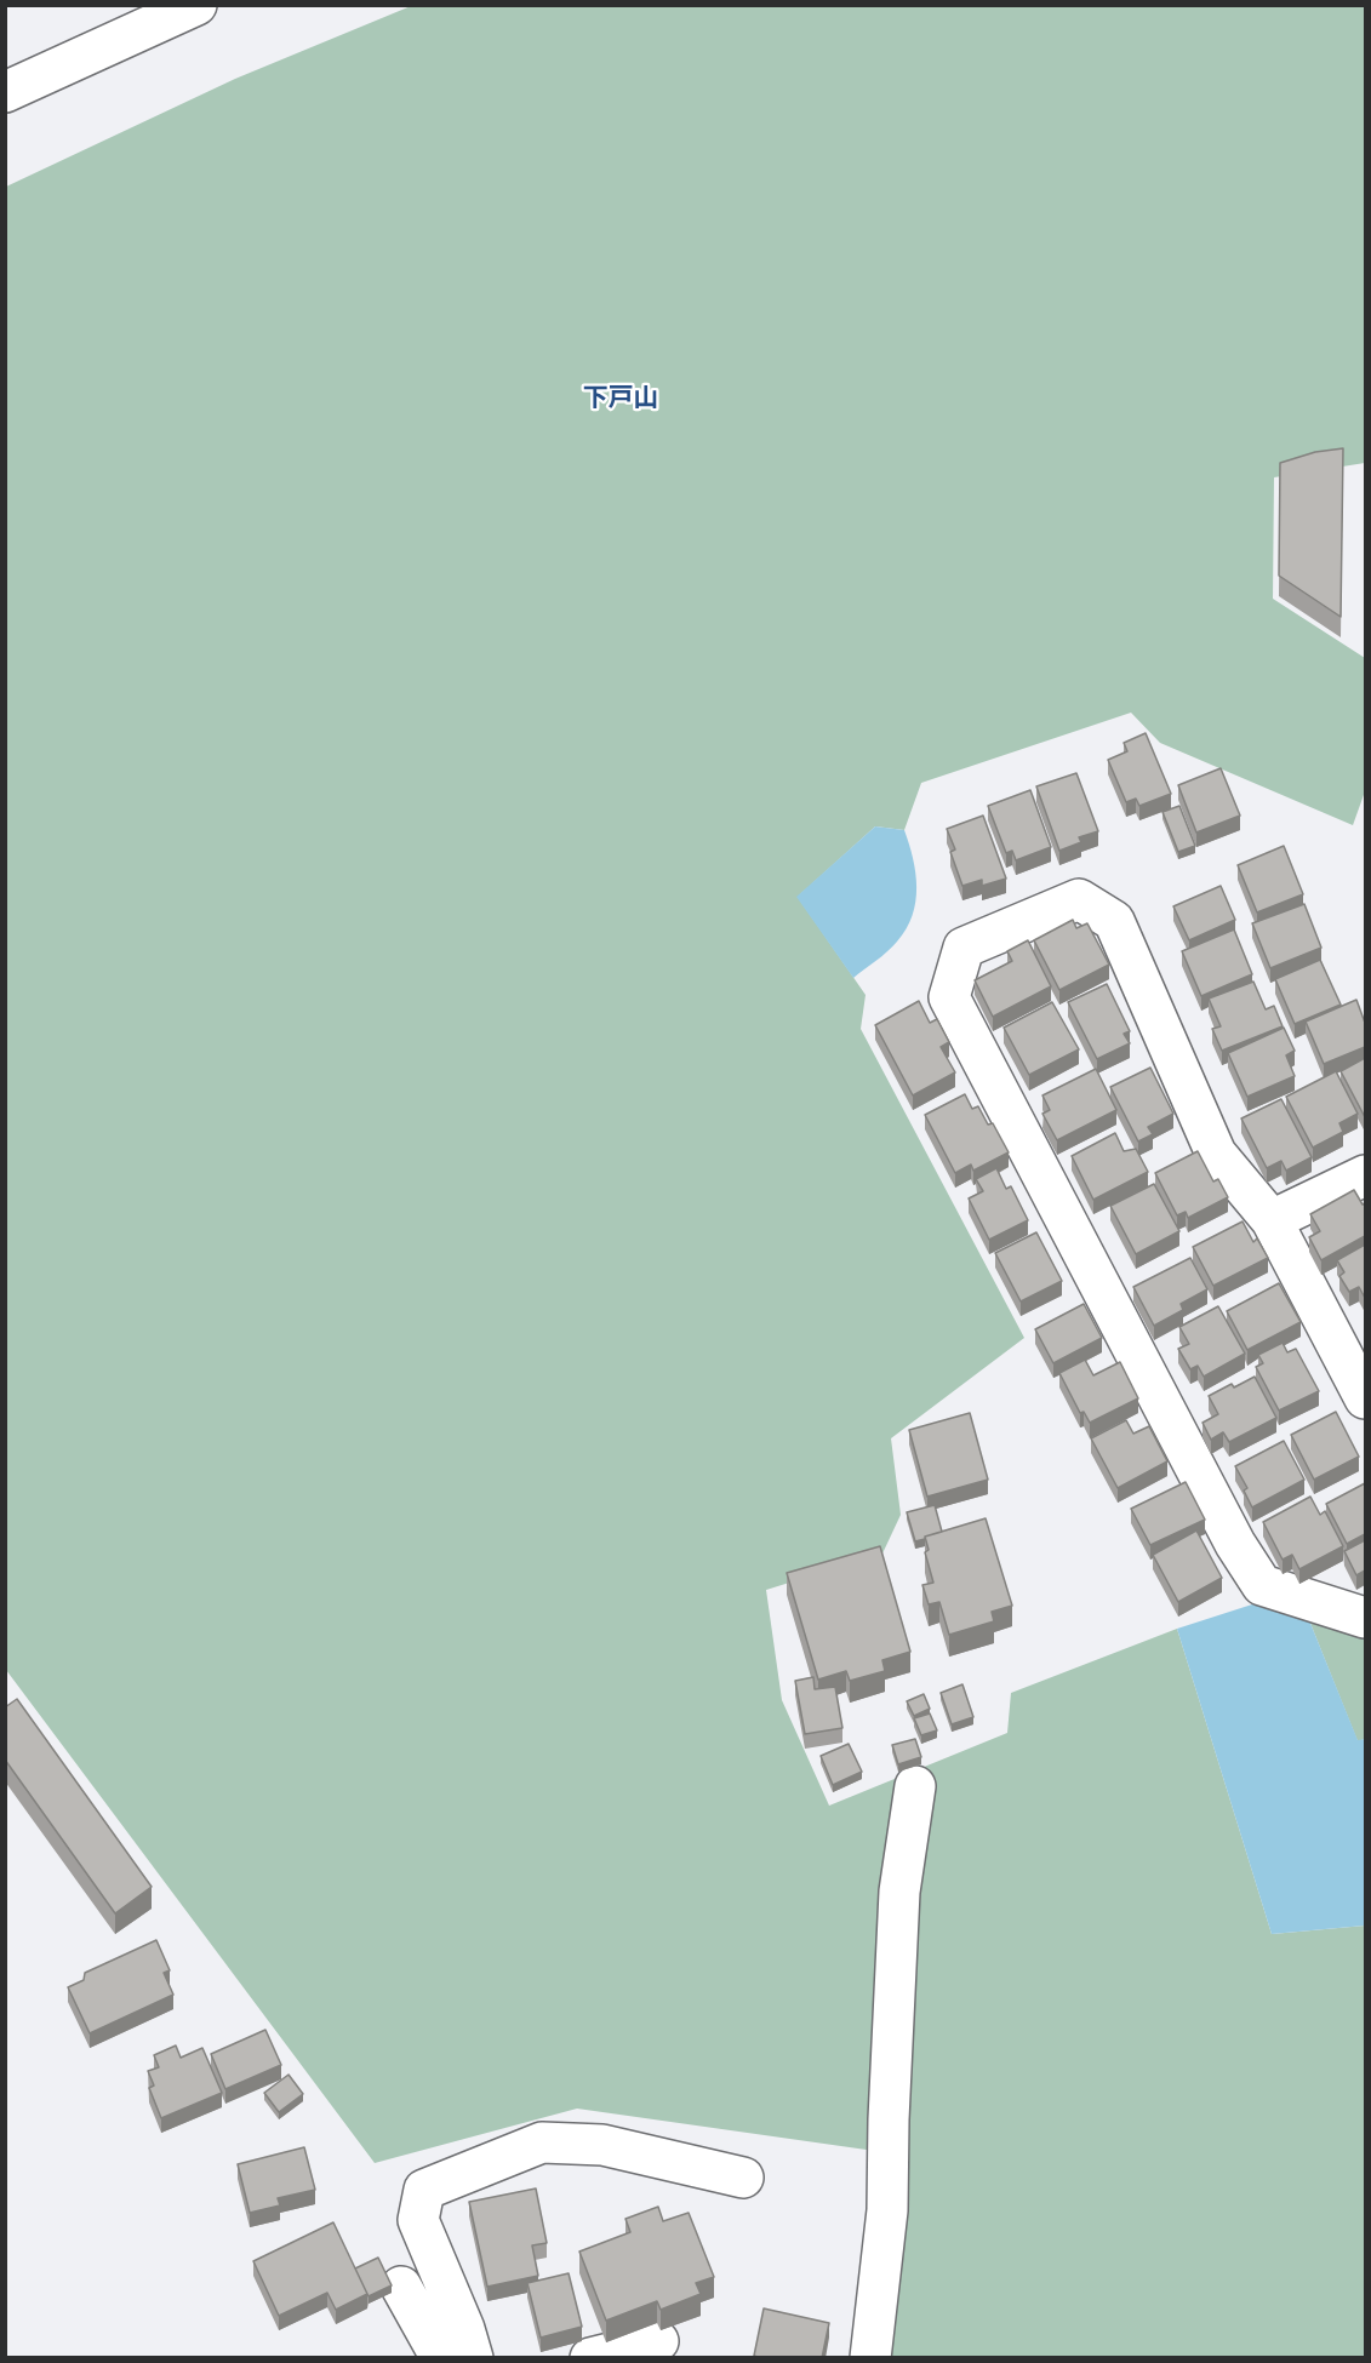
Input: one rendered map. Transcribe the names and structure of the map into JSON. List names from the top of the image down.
{
  "districts": ["下戸山"]
}
